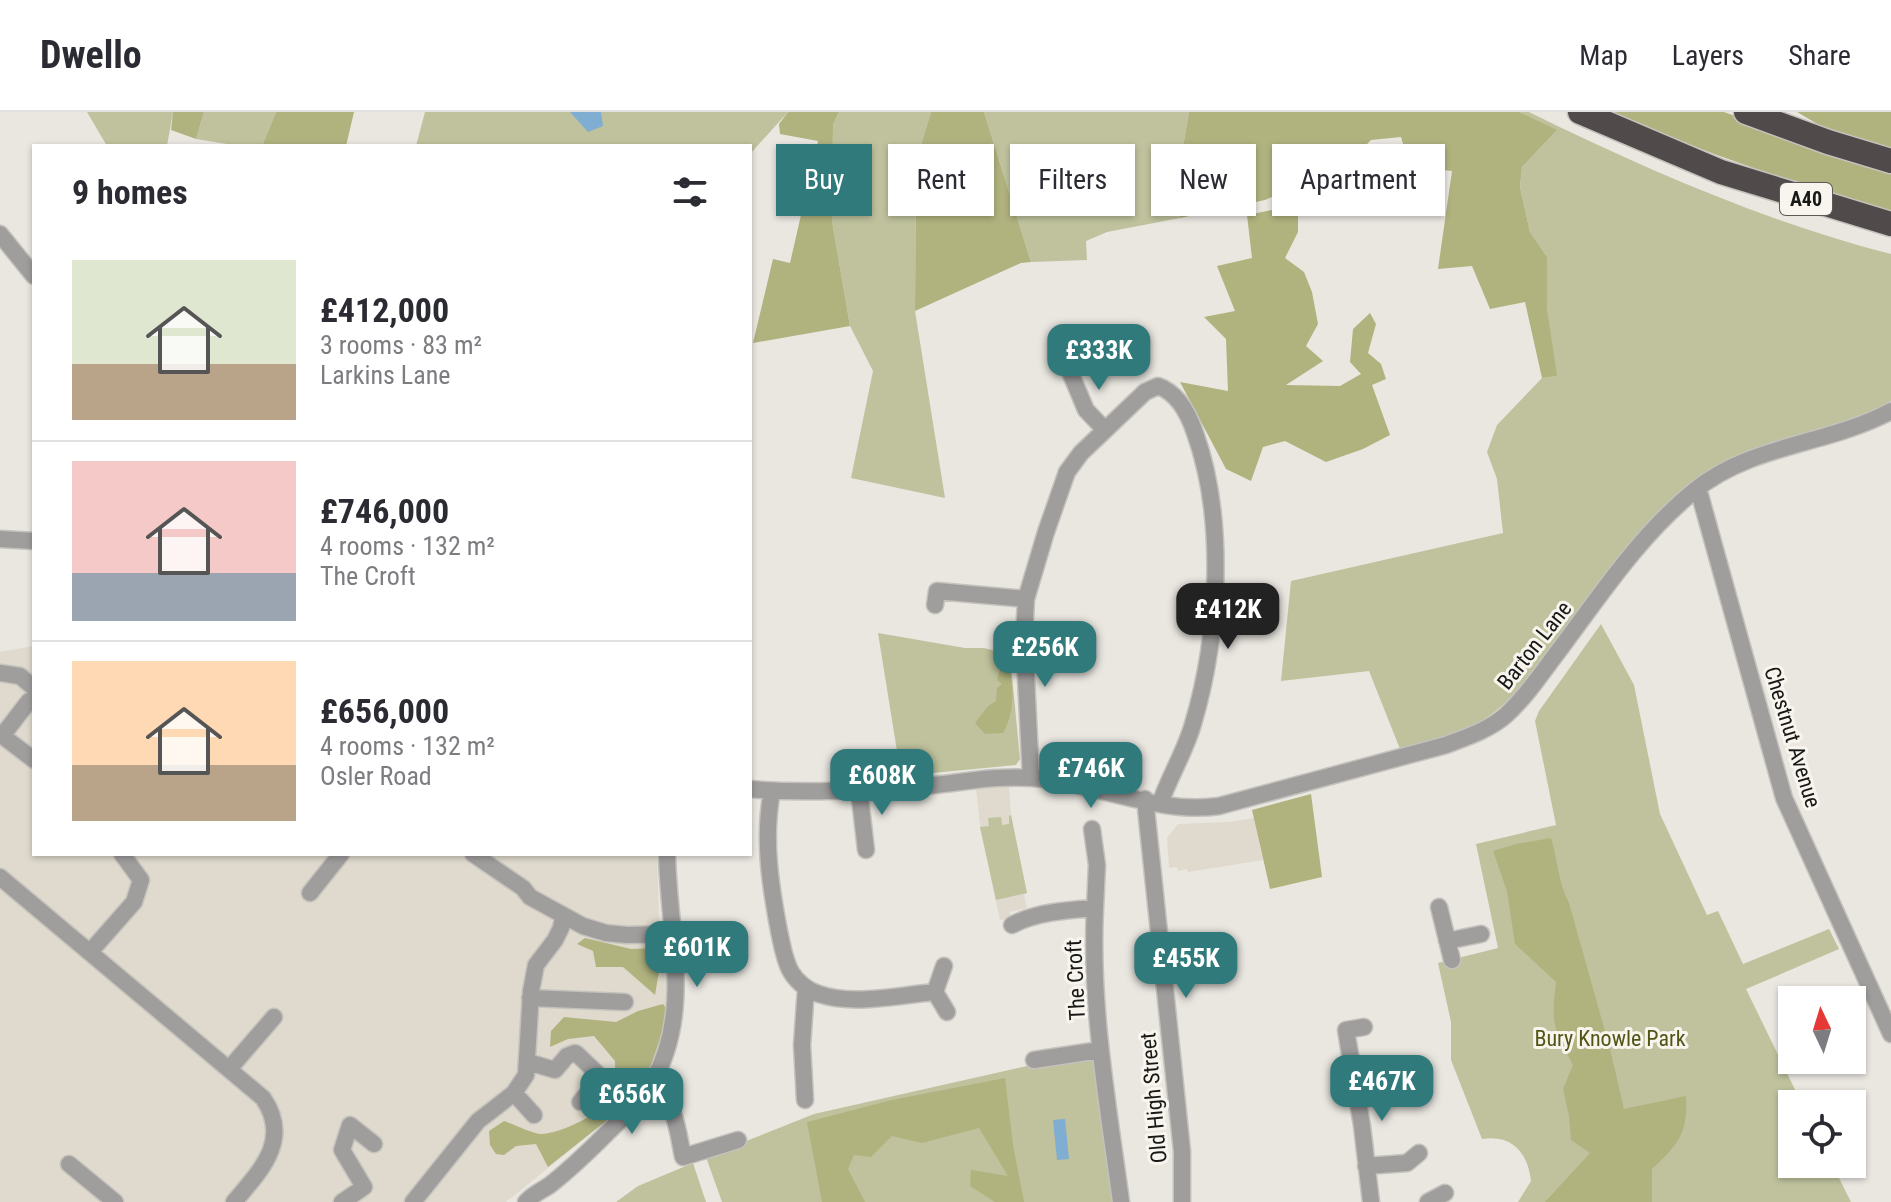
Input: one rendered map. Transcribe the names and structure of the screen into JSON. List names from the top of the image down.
{
  "streets": {
    "highway": ["A40"],
    "street": [
      "Barton Lane",
      "Chestnut Avenue",
      "The Croft",
      "Old High Street"
    ]
  },
  "crossings": [
    ["Barton Lane", "Chestnut Avenue"],
    ["Barton Lane", "Old High Street"]
  ],
  "parks": ["Bury Knowle Park"],
  "north": "top",
  "page": {
    "header": "Dwello",
    "nav": ["Map", "Layers", "Share"],
    "chip": [
      "Buy",
      "Rent",
      "Filters",
      "New",
      "Apartment"
    ],
    "heading": "9 homes",
    "list": [
      {
        "name": "£412,000",
        "note": "3 rooms · 83 m² · Larkins Lane"
      },
      {
        "name": "£746,000",
        "note": "4 rooms · 132 m² · The Croft"
      },
      {
        "name": "£656,000",
        "note": "4 rooms · 132 m² · Osler Road"
      }
    ],
    "price": [
      "£333K",
      "£412K",
      "£256K",
      "£746K",
      "£608K",
      "£601K",
      "£455K",
      "£467K",
      "£656K"
    ]
  }
}
